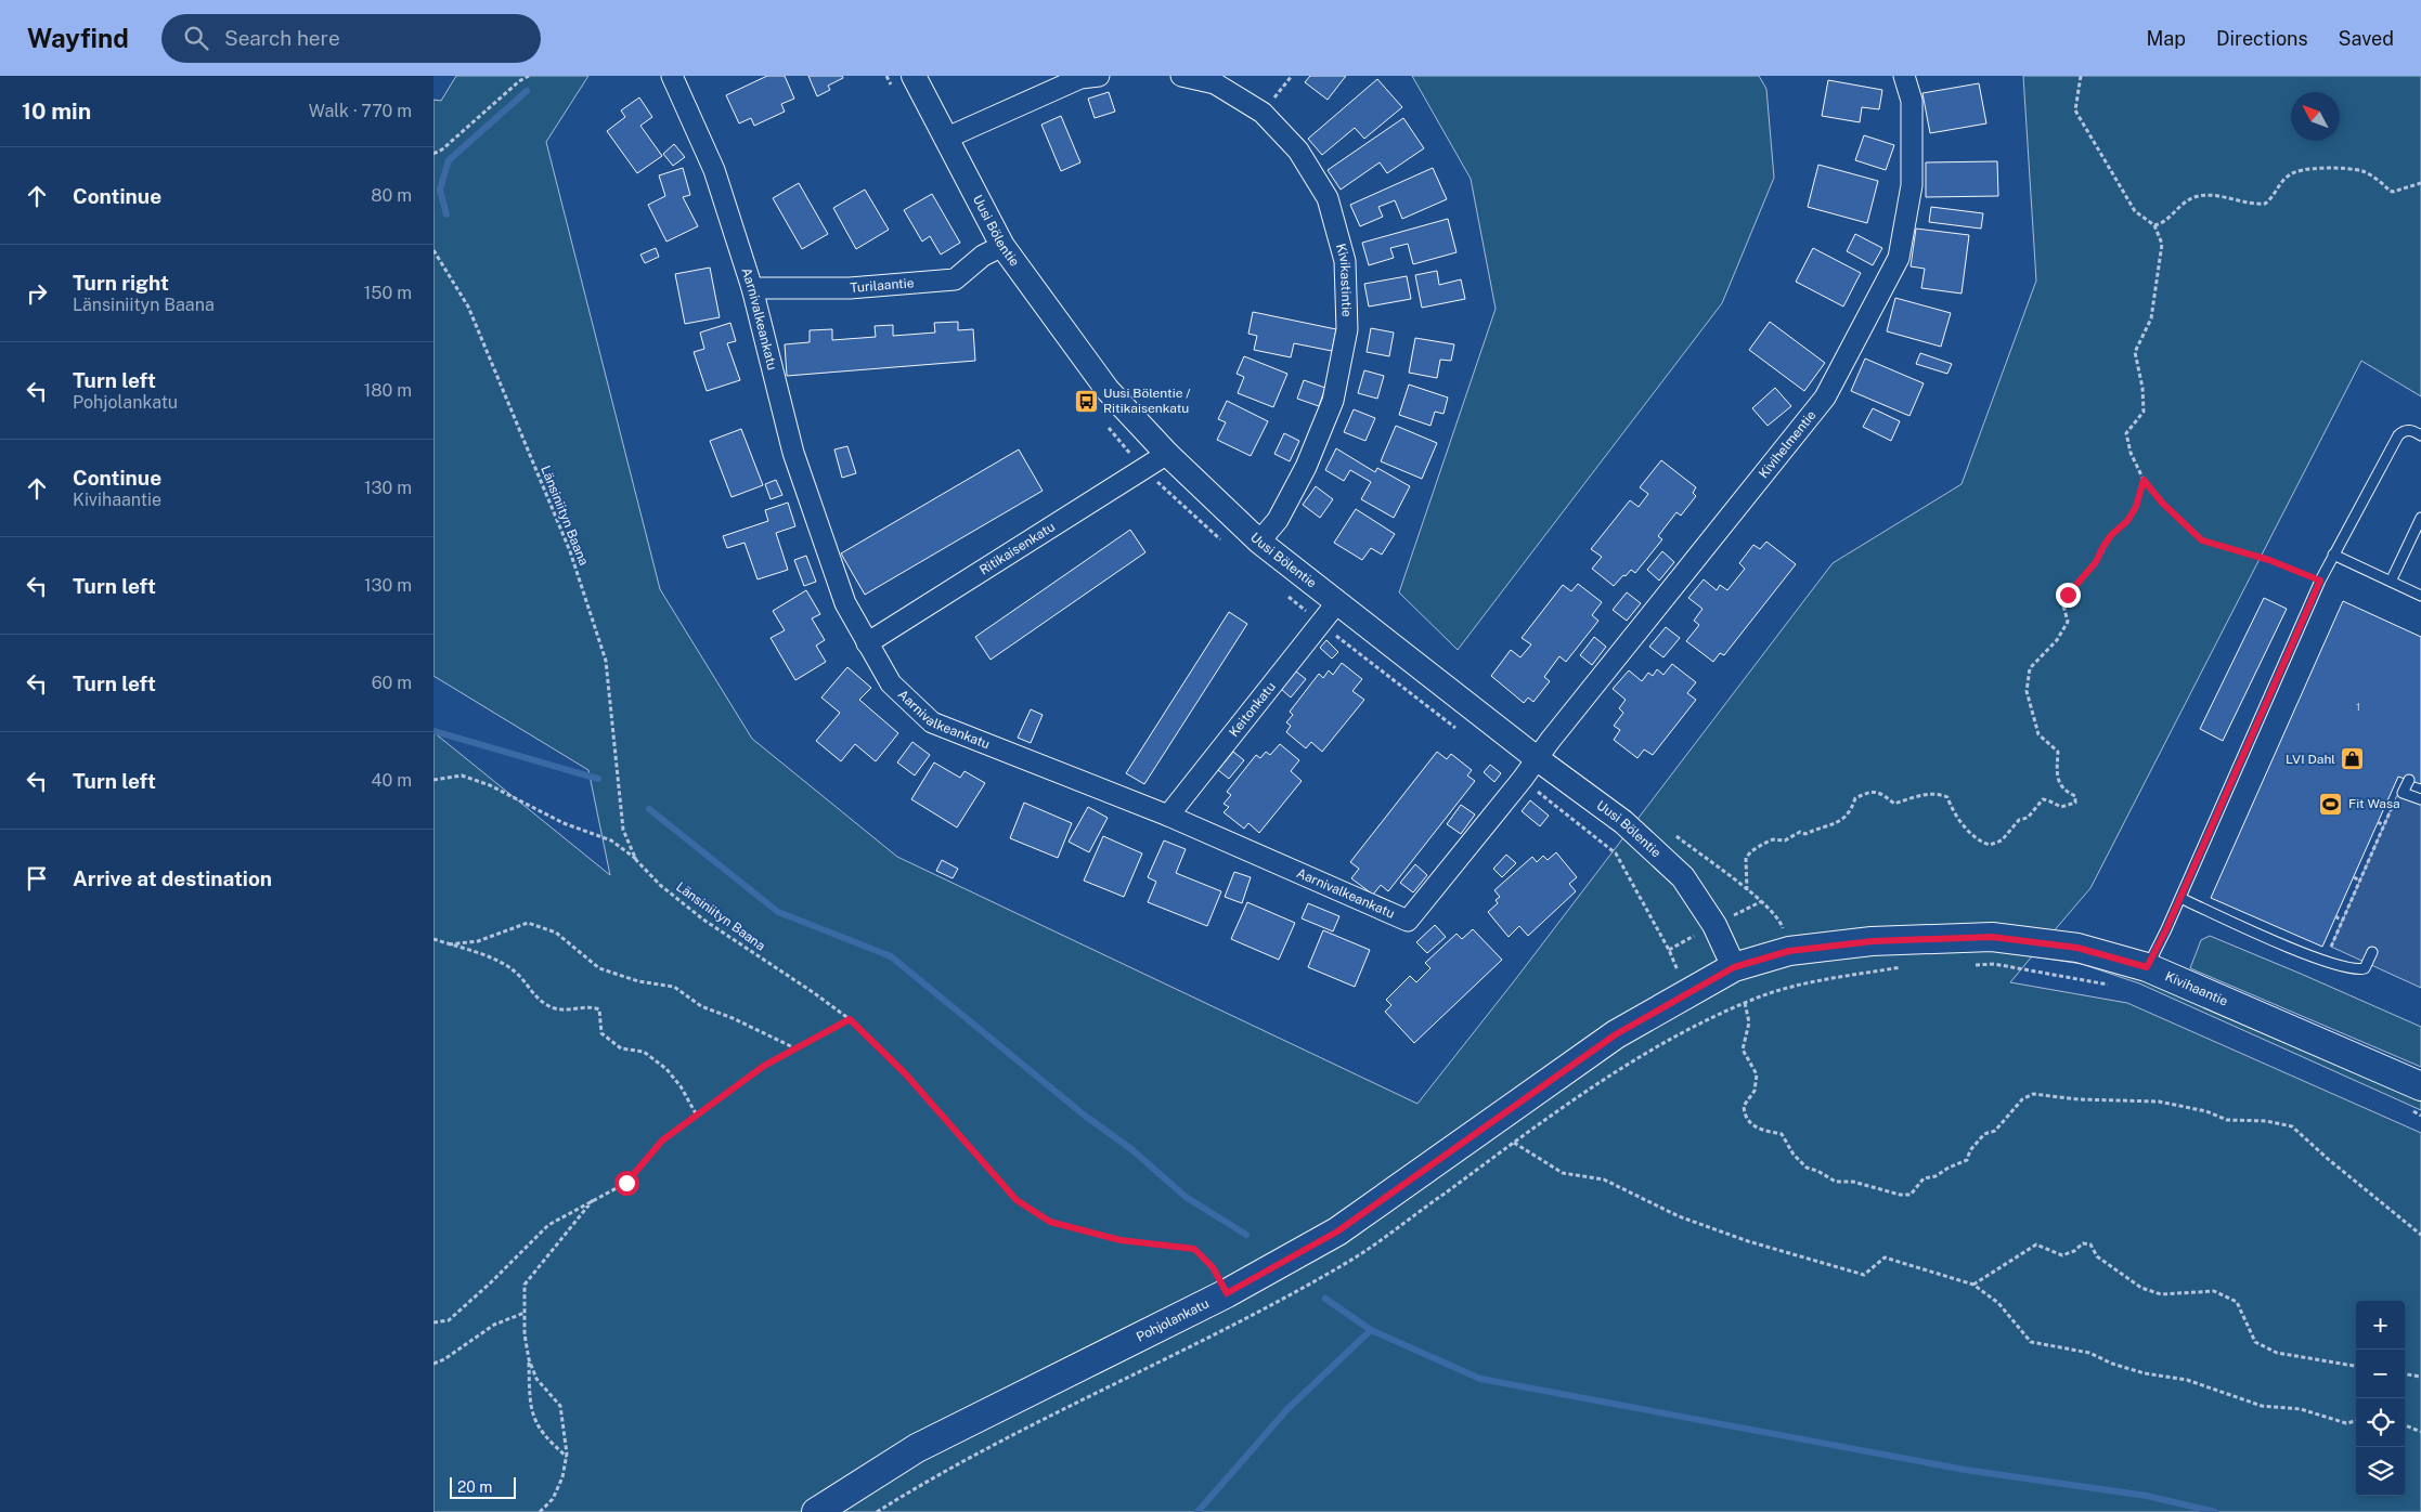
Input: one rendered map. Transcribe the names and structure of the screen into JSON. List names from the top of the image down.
{
  "streets": {
    "main road": ["Kivihaantie", "Pohjolankatu"],
    "street": [
      "Uusi Bölentie",
      "Kivikastintie",
      "Turilaantie",
      "Aarnivalkeankatu",
      "Kivihelmentie",
      "Ritikaisenkatu",
      "Keitonkatu"
    ],
    "path": ["Länsiniityn Baana"]
  },
  "crossings": [
    ["Uusi Bölentie", "Kivikastintie"],
    ["Uusi Bölentie", "Turilaantie"],
    ["Uusi Bölentie", "Aarnivalkeankatu"],
    ["Uusi Bölentie", "Kivihelmentie"],
    ["Uusi Bölentie", "Ritikaisenkatu"],
    ["Uusi Bölentie", "Keitonkatu"],
    ["Uusi Bölentie", "Kivihaantie"],
    ["Uusi Bölentie", "Pohjolankatu"],
    ["Turilaantie", "Aarnivalkeankatu"],
    ["Aarnivalkeankatu", "Kivihelmentie"],
    ["Aarnivalkeankatu", "Ritikaisenkatu"],
    ["Aarnivalkeankatu", "Keitonkatu"],
    ["Länsiniityn Baana", "Pohjolankatu"],
    ["Kivihaantie", "Pohjolankatu"]
  ],
  "places": {
    "bus stop": ["Uusi Bölentie / Ritikaisenkatu"],
    "shop": ["LVI Dahl"],
    "sports": ["Fit Wasa"]
  },
  "house_numbers": ["1"],
  "scale_bar": "20 m",
  "north": "top left",
  "page": {
    "header": "Wayfind",
    "search": "Search here",
    "nav": ["Map", "Directions", "Saved"],
    "heading": ["10 min", "Walk · 770 m"],
    "list": [
      ["Continue", "80 m"],
      ["Turn right", "Länsiniityn Baana", "150 m"],
      ["Turn left", "Pohjolankatu", "180 m"],
      ["Continue", "Kivihaantie", "130 m"],
      ["Turn left", "130 m"],
      ["Turn left", "60 m"],
      ["Turn left", "40 m"],
      "Arrive at destination"
    ],
    "map_buttons": ["+", "−"],
    "scale": "20 m"
  }
}
